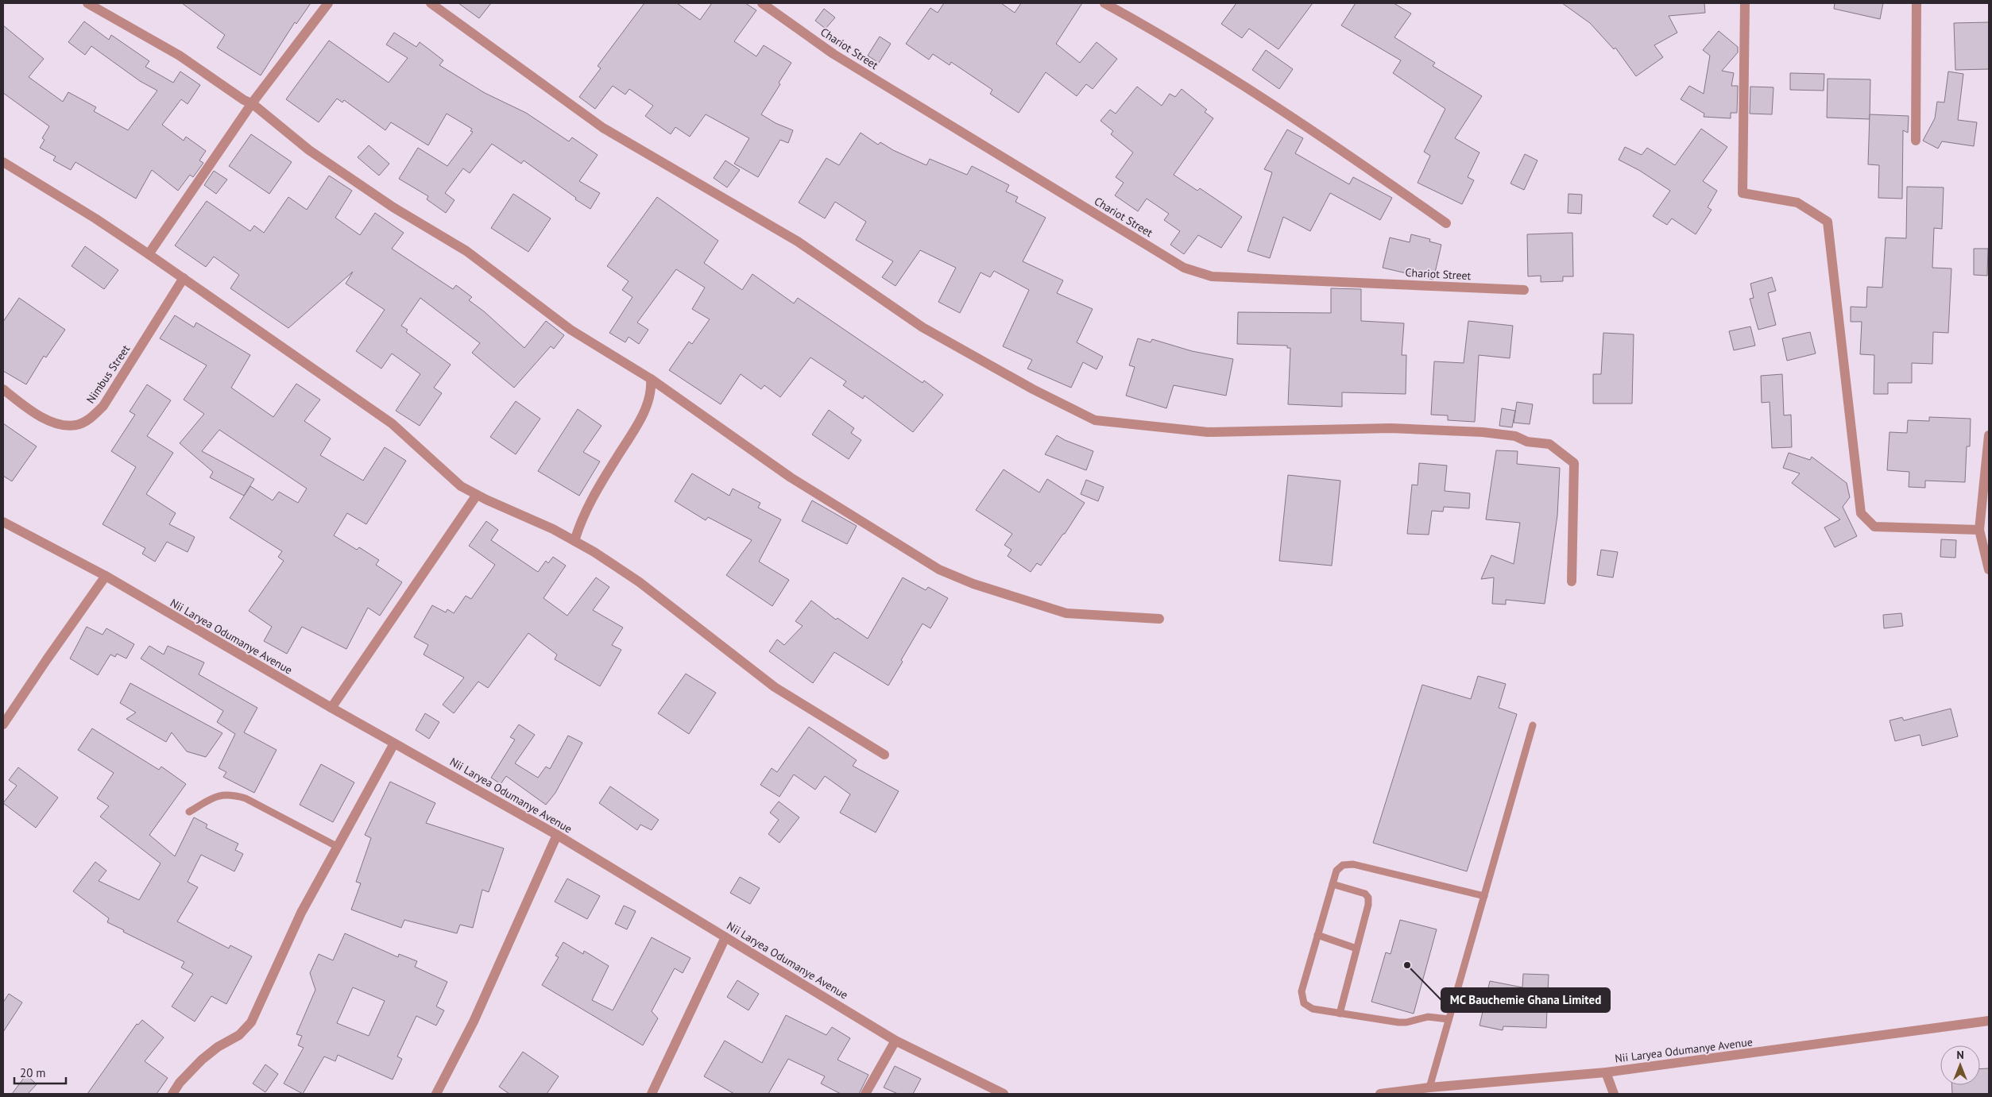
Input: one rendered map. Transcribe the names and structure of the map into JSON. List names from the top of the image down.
{
  "streets": {
    "street": ["Chariot Street", "Nimbus Street", "Nii Laryea Odumanye Avenue"]
  },
  "places": ["MC Bauchemie Ghana Limited"],
  "scale_bar": "20 m",
  "north": "top"
}
